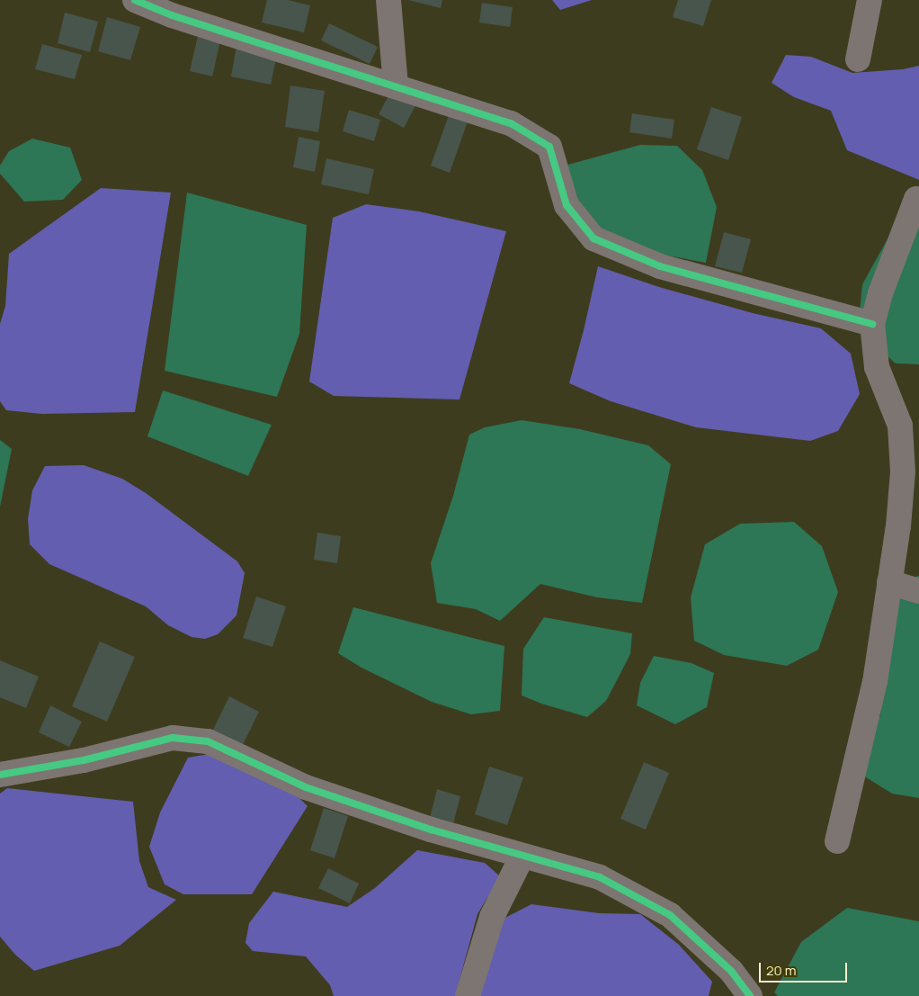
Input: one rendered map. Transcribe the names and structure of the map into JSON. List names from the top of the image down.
{
  "scale_bar": "20 m"
}
